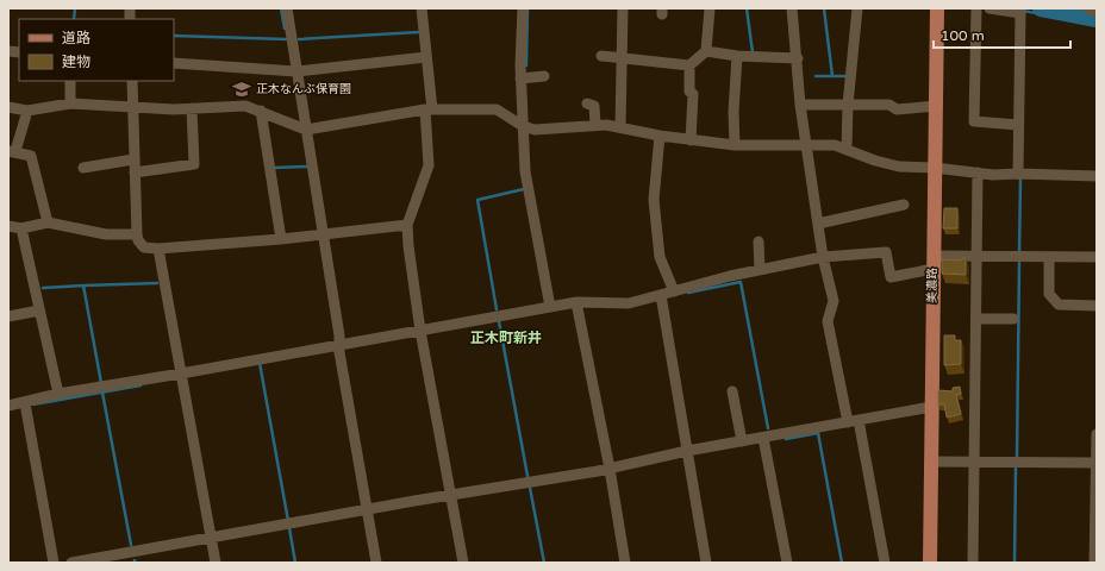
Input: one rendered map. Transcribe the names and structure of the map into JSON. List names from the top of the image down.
{
  "streets": {
    "main road": ["美濃路"]
  },
  "districts": ["正木町新井"],
  "places": {
    "school or university": ["正木なんぶ保育園"]
  },
  "legend": ["道路", "建物"],
  "scale_bar": "100 m"
}
